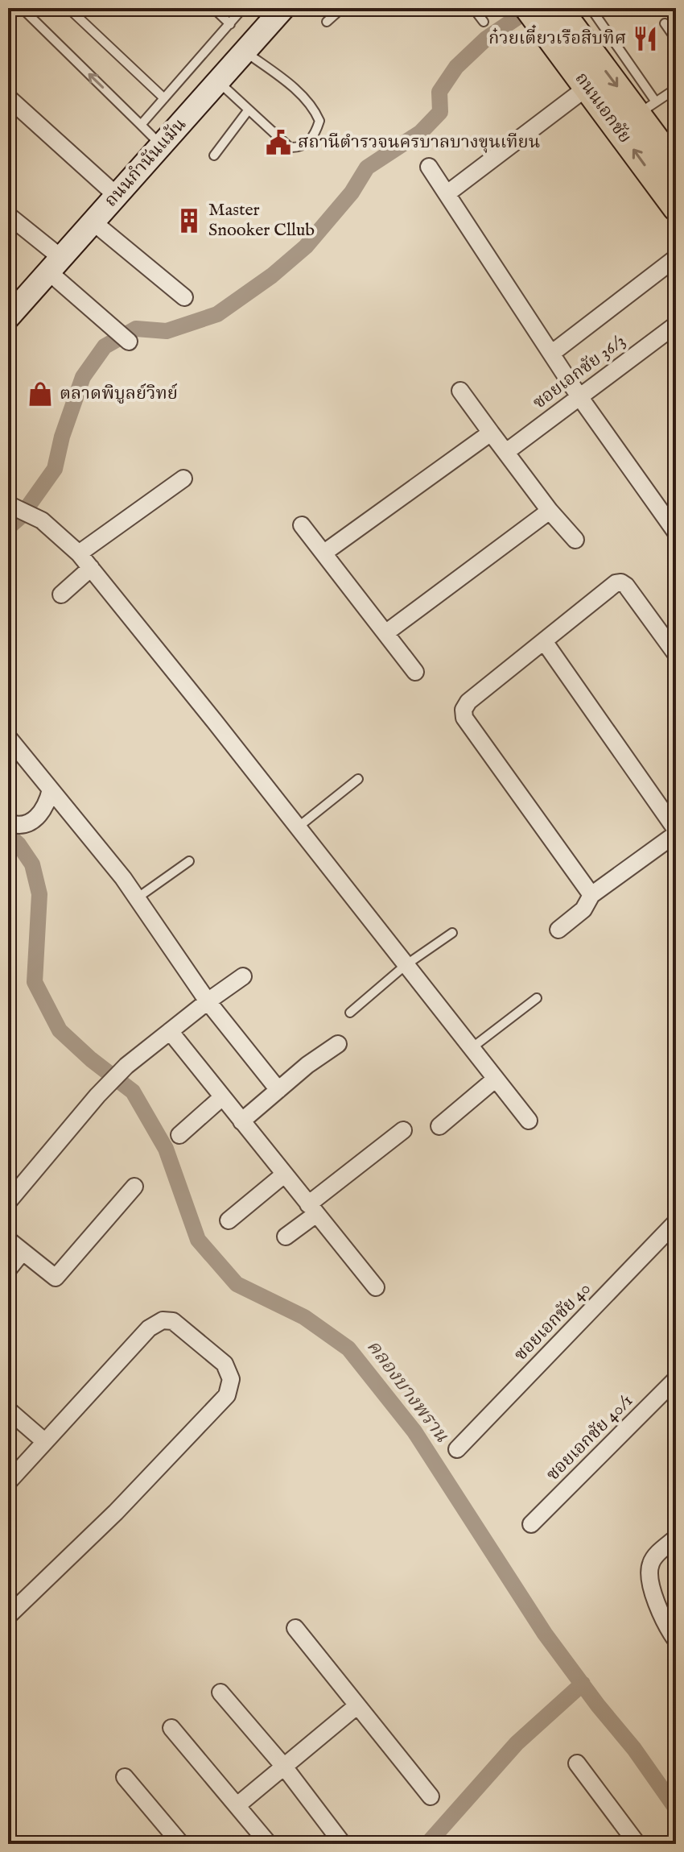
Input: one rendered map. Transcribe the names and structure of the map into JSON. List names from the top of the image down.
{
  "streets": {
    "main road": ["ถนนเอกชัย"],
    "street": [
      "ถนนกำนันแม้น",
      "ซอยเอกชัย 36/3",
      "ซอยเอกชัย 40",
      "ซอยเอกชัย 40/1"
    ]
  },
  "water": ["คลองบางพราน"],
  "places": {
    "restaurant": ["ก๋วยเตี๋ยวเรือสิบทิศ"],
    "public building": ["สถานีตำรวจนครบาลบางขุนเทียน"],
    "building": ["Master Snooker Cllub"],
    "shop": ["ตลาดพิบูลย์วิทย์"]
  }
}
